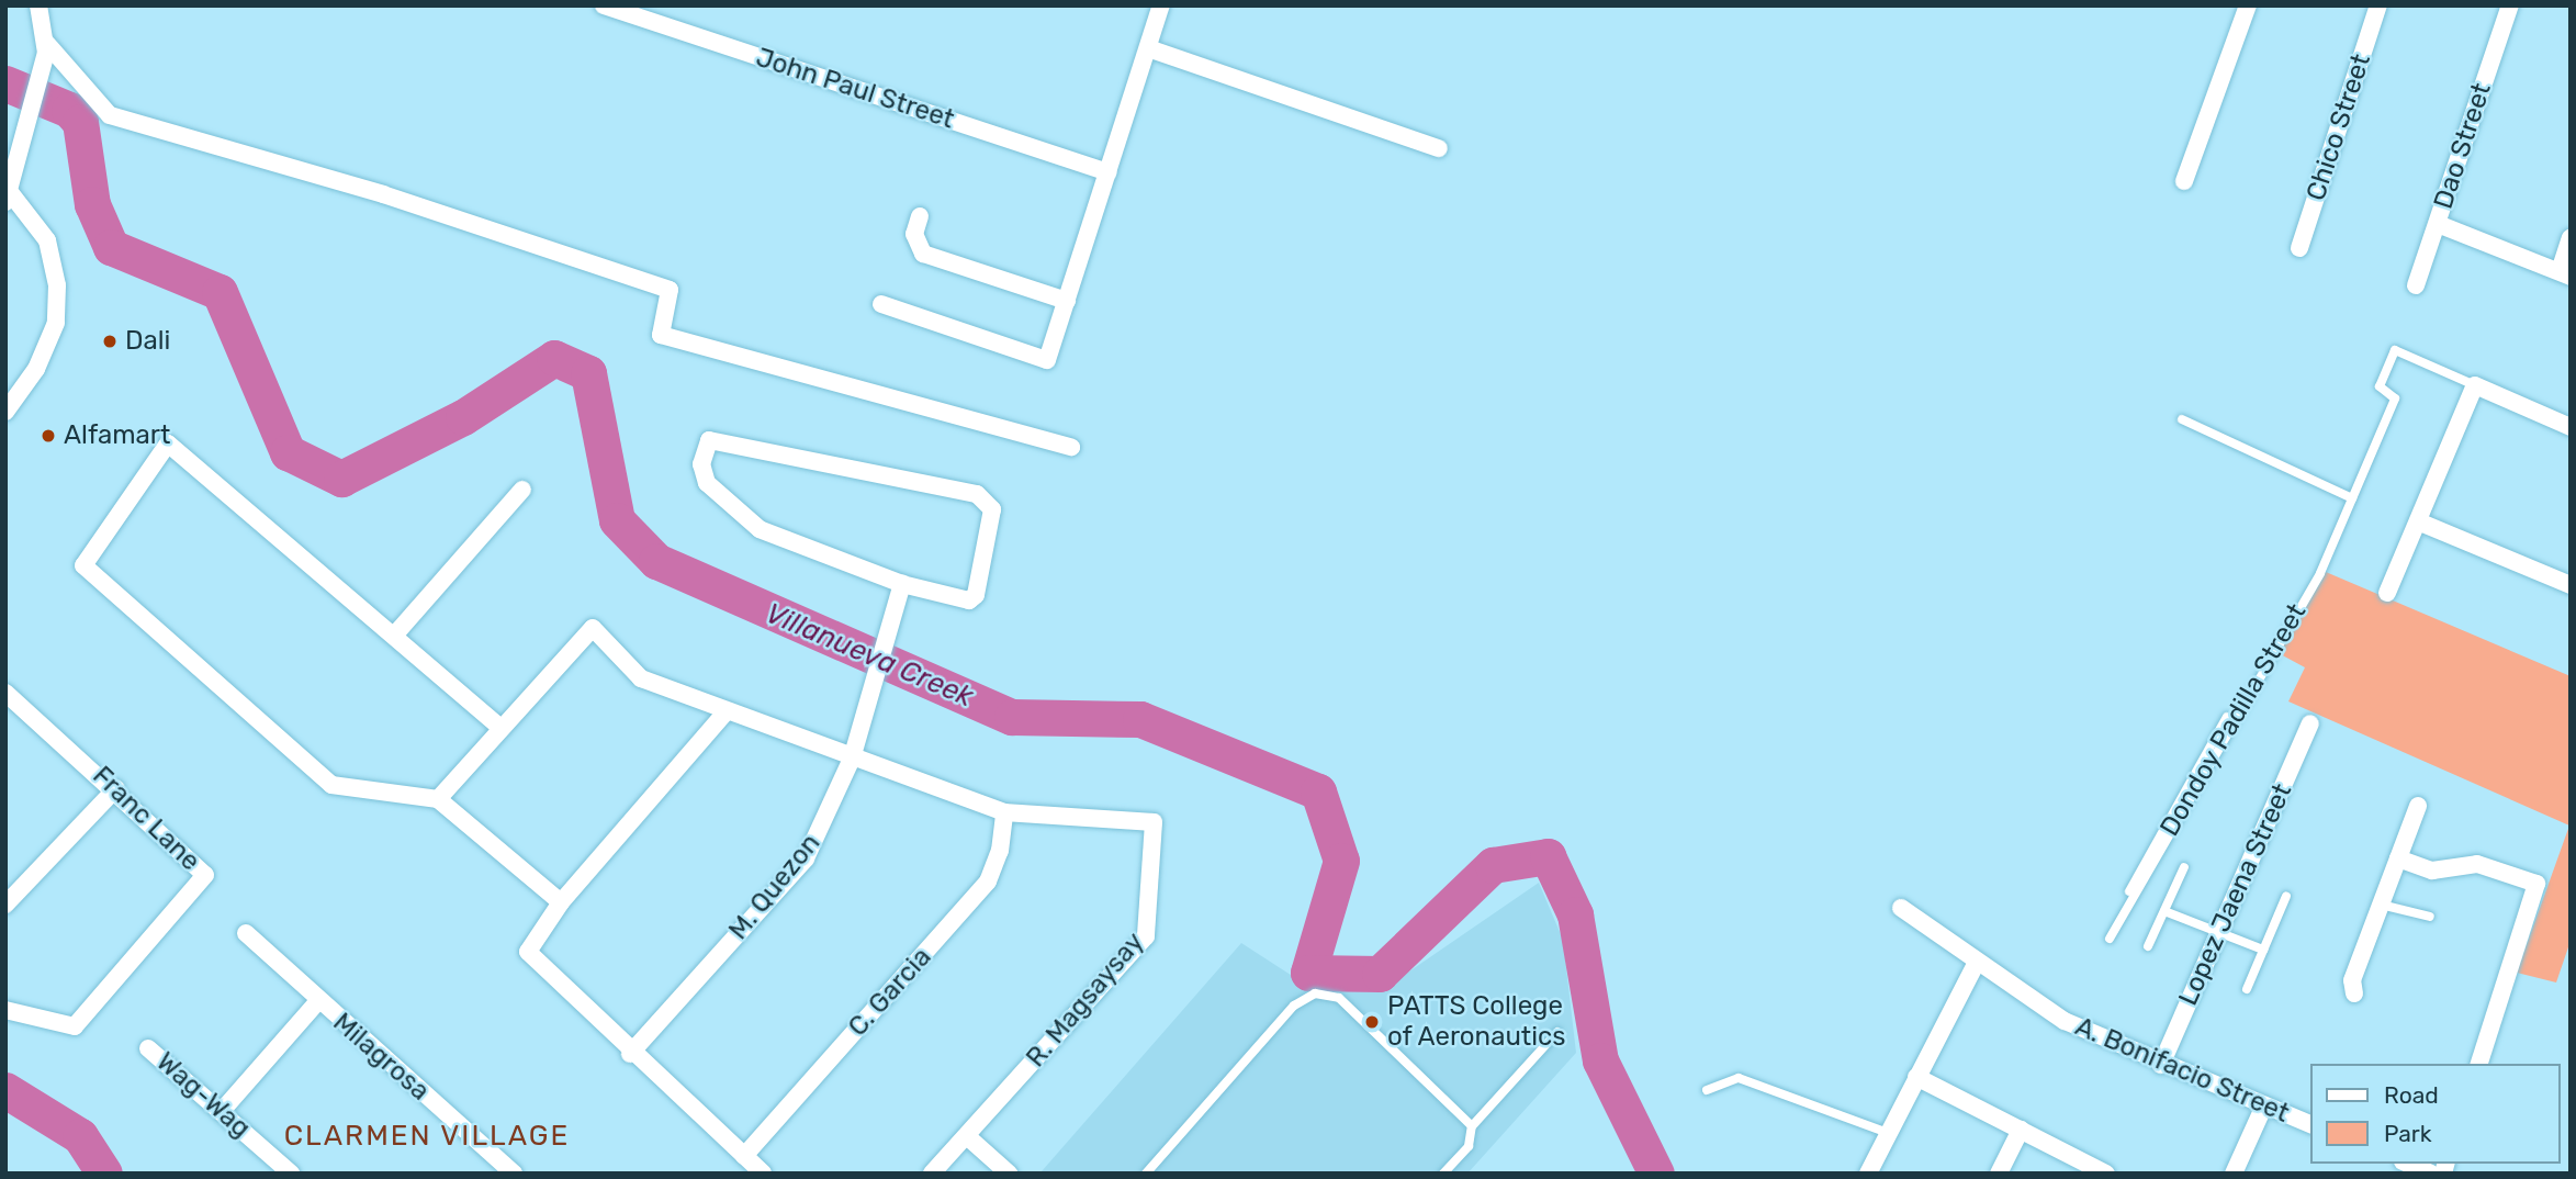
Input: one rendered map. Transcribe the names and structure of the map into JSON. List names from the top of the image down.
{
  "streets": {
    "street": [
      "John Paul Street",
      "Chico Street",
      "Dao Street",
      "Dondoy Padilla Street",
      "Franc Lane",
      "M. Quezon",
      "Lopez Jaena Street",
      "C. Garcia",
      "R. Magsaysay",
      "Milagrosa",
      "A. Bonifacio Street",
      "Wag-Wag"
    ]
  },
  "crossings": [
    ["M. Quezon", "R. Magsaysay"],
    ["Lopez Jaena Street", "A. Bonifacio Street"],
    ["C. Garcia", "R. Magsaysay"],
    ["Milagrosa", "Wag-Wag"]
  ],
  "districts": ["CLARMEN VILLAGE"],
  "water": ["Villanueva Creek"],
  "places": ["Dali", "Alfamart", "PATTS College of Aeronautics"],
  "legend": ["Road", "Park"]
}
